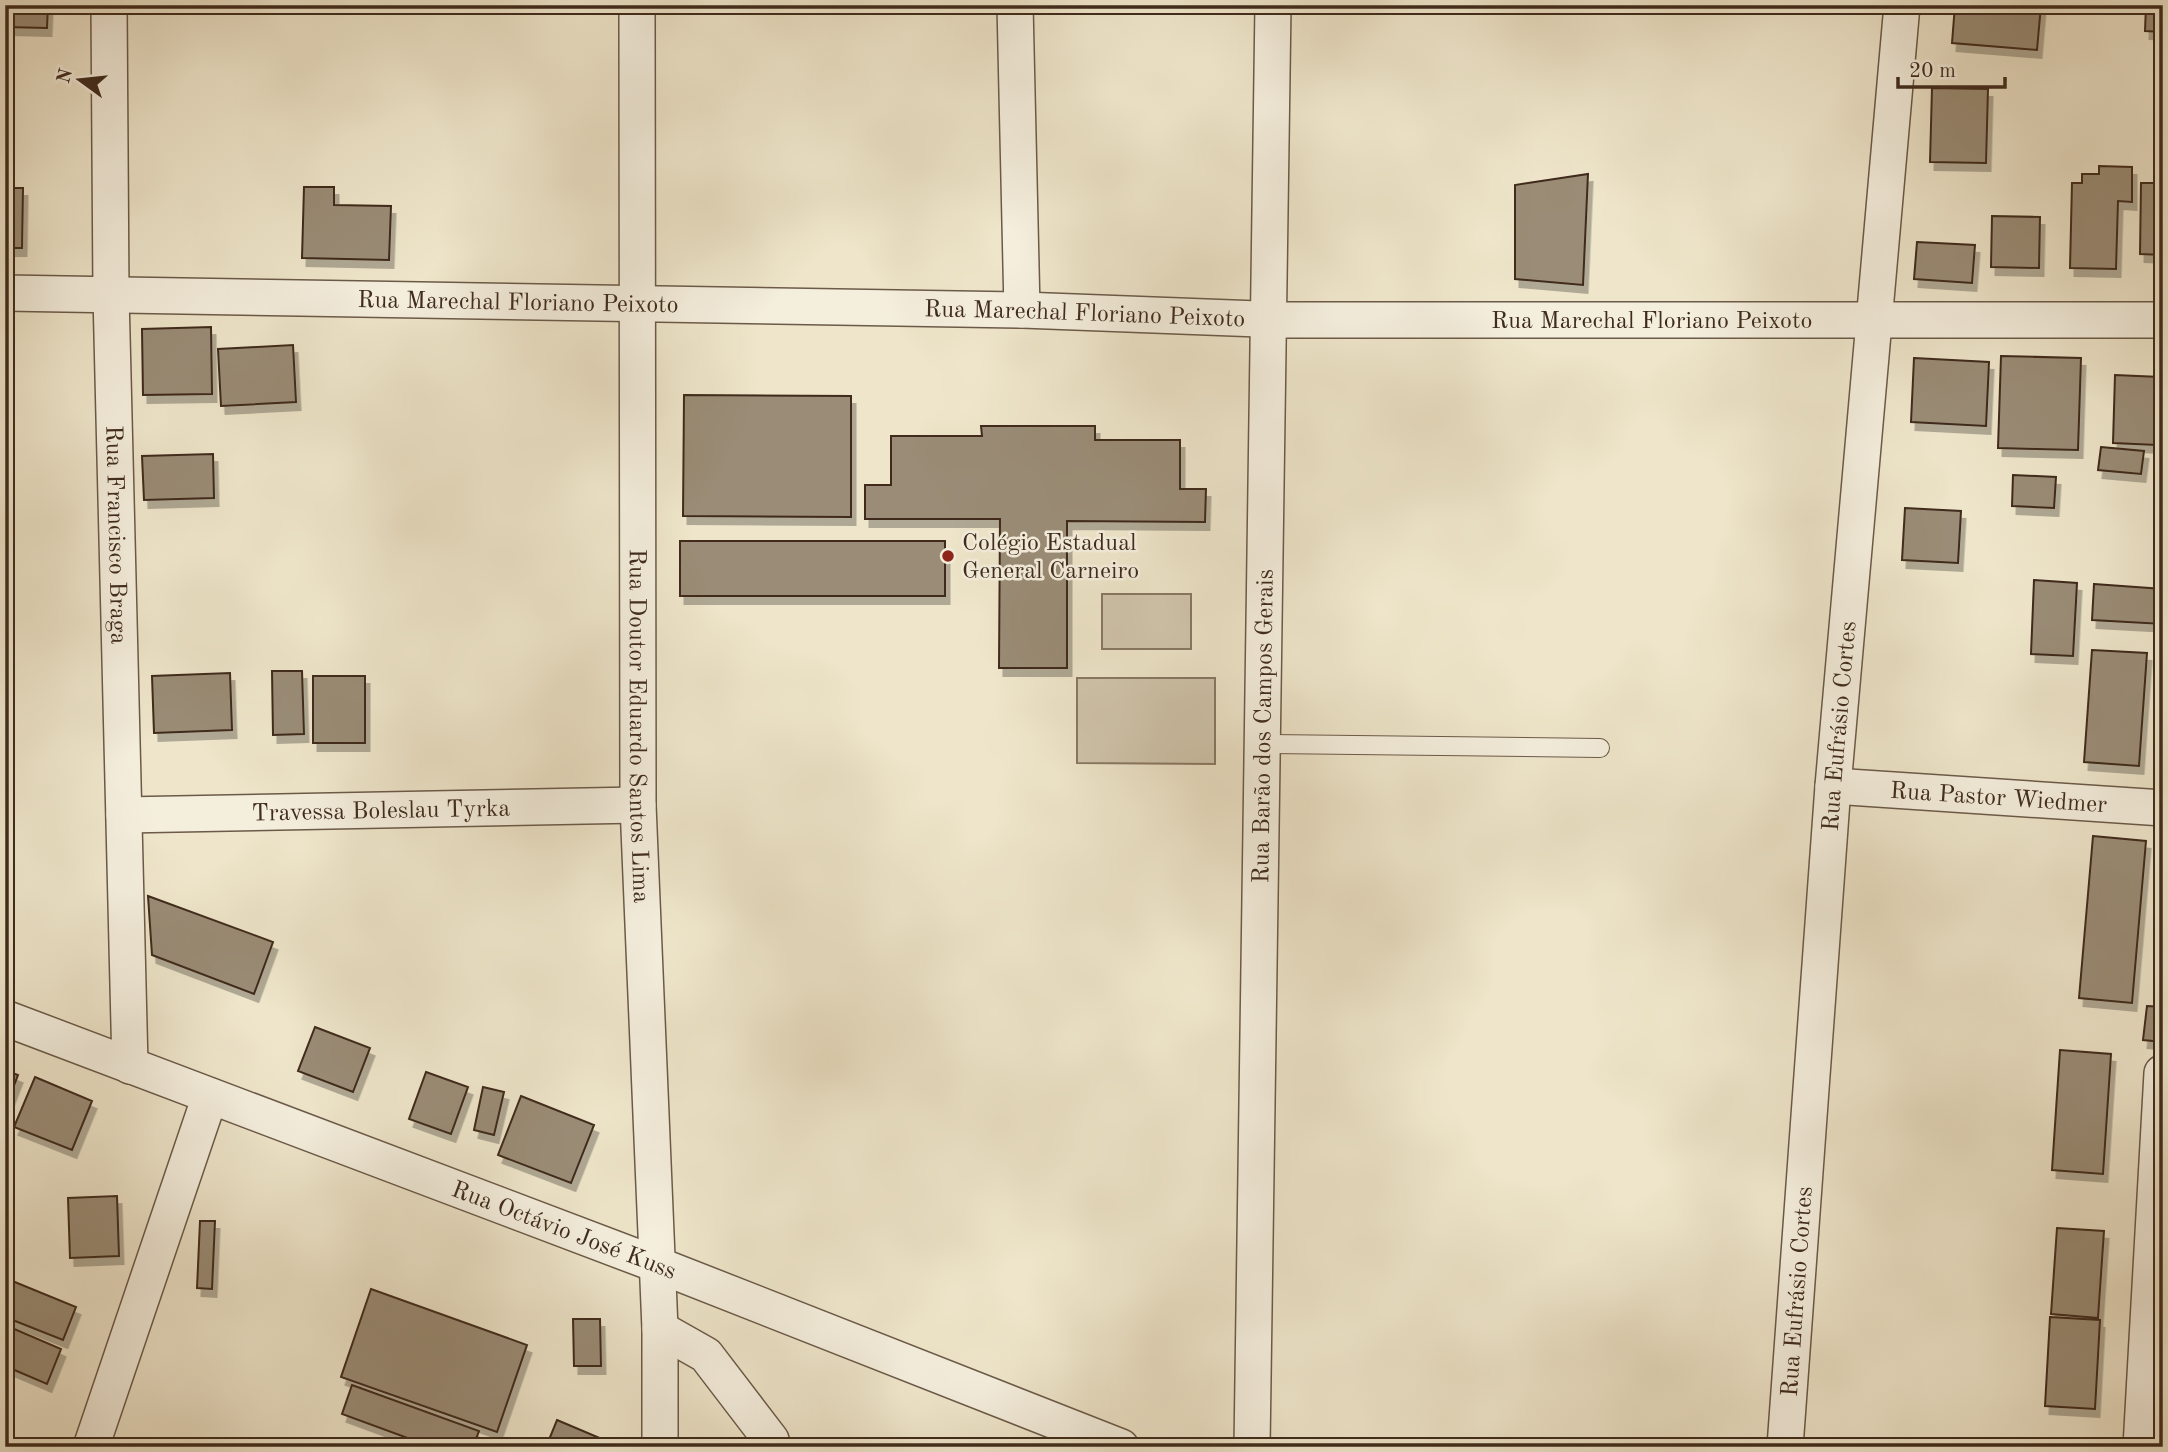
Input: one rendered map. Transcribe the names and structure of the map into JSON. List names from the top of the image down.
{
  "streets": {
    "street": [
      "Rua Marechal Floriano Peixoto",
      "Rua Francisco Braga",
      "Rua Doutor Eduardo Santos Lima",
      "Rua Barão dos Campos Gerais",
      "Rua Eufrásio Cortes",
      "Rua Pastor Wiedmer",
      "Travessa Boleslau Tyrka",
      "Rua Octávio José Kuss"
    ]
  },
  "crossings": [
    ["Rua Marechal Floriano Peixoto", "Rua Francisco Braga"],
    ["Rua Marechal Floriano Peixoto", "Rua Doutor Eduardo Santos Lima"],
    ["Rua Marechal Floriano Peixoto", "Rua Barão dos Campos Gerais"],
    ["Rua Marechal Floriano Peixoto", "Rua Eufrásio Cortes"],
    ["Rua Francisco Braga", "Travessa Boleslau Tyrka"],
    ["Rua Francisco Braga", "Rua Octávio José Kuss"],
    ["Rua Doutor Eduardo Santos Lima", "Travessa Boleslau Tyrka"],
    ["Rua Doutor Eduardo Santos Lima", "Rua Octávio José Kuss"],
    ["Rua Eufrásio Cortes", "Rua Pastor Wiedmer"]
  ],
  "places": ["Colégio Estadual General Carneiro"],
  "scale_bar": "20 m",
  "north": "left"
}
